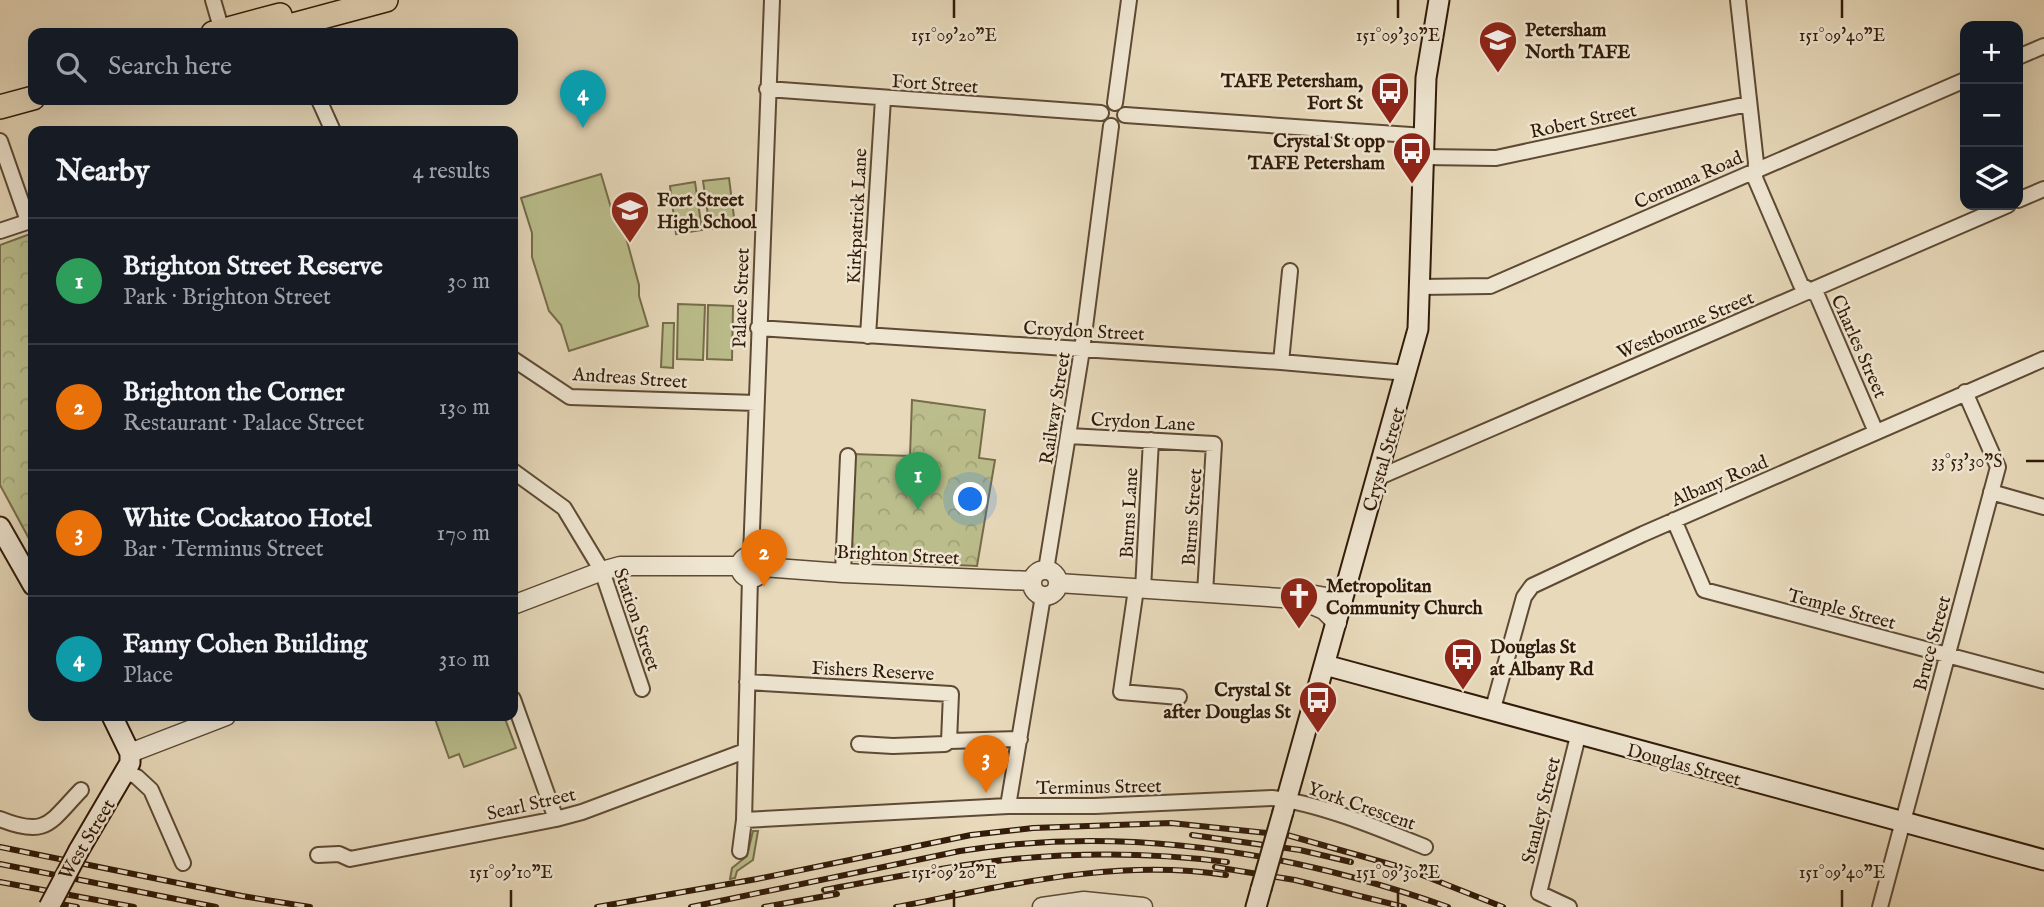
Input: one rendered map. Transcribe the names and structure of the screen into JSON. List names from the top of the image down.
{
  "streets": {
    "main road": ["Crystal Street", "Douglas Street", "West Street"],
    "street": [
      "Fort Street",
      "Robert Street",
      "Corunna Road",
      "Kirkpatrick Lane",
      "Palace Street",
      "Westbourne Street",
      "Croydon Street",
      "Charles Street",
      "Andreas Street",
      "Railway Street",
      "Crydon Lane",
      "Albany Road",
      "Burns Lane",
      "Burns Street",
      "Brighton Street",
      "Temple Street",
      "Station Street",
      "Bruce Street",
      "Fishers Reserve",
      "Terminus Street",
      "Searl Street",
      "York Crescent",
      "Stanley Street"
    ]
  },
  "crossings": [
    ["Fort Street", "Kirkpatrick Lane"],
    ["Fort Street", "Palace Street"],
    ["Fort Street", "Railway Street"],
    ["Robert Street", "Charles Street"],
    ["Robert Street", "Crystal Street"],
    ["Corunna Road", "Charles Street"],
    ["Corunna Road", "Crystal Street"],
    ["Kirkpatrick Lane", "Croydon Street"],
    ["Palace Street", "Croydon Street"],
    ["Palace Street", "Andreas Street"],
    ["Palace Street", "Brighton Street"],
    ["Palace Street", "Fishers Reserve"],
    ["Palace Street", "Terminus Street"],
    ["Palace Street", "Searl Street"],
    ["Westbourne Street", "Charles Street"],
    ["Westbourne Street", "Crystal Street"],
    ["Croydon Street", "Railway Street"],
    ["Croydon Street", "Crystal Street"],
    ["Charles Street", "Albany Road"],
    ["Railway Street", "Crydon Lane"],
    ["Railway Street", "Brighton Street"],
    ["Crydon Lane", "Burns Lane"],
    ["Crydon Lane", "Burns Street"],
    ["Crystal Street", "Brighton Street"],
    ["Crystal Street", "Douglas Street"],
    ["Crystal Street", "Terminus Street"],
    ["Crystal Street", "York Crescent"],
    ["Albany Road", "Temple Street"],
    ["Albany Road", "Bruce Street"],
    ["Albany Road", "Douglas Street"],
    ["Burns Lane", "Brighton Street"],
    ["Burns Street", "Brighton Street"],
    ["Brighton Street", "Station Street"],
    ["Temple Street", "Bruce Street"],
    ["Bruce Street", "Douglas Street"],
    ["Douglas Street", "Stanley Street"],
    ["Terminus Street", "York Crescent"]
  ],
  "places": {
    "school or university": ["Petersham North TAFE", "Fort Street High School"],
    "bus stop": [
      "TAFE Petersham, Fort St",
      "Crystal St opp TAFE Petersham",
      "Douglas St at Albany Rd",
      "Crystal St after Douglas St"
    ],
    "church": ["Metropolitan Community Church"]
  },
  "page": {
    "map_buttons": ["+", "−"],
    "search": "Search here",
    "pins": [
      "4",
      "1",
      "2",
      "3"
    ],
    "heading": ["Nearby", "4 results"],
    "list": [
      {
        "mark": "1",
        "name": "Brighton Street Reserve",
        "note": "Park · Brighton Street",
        "value": "30 m"
      },
      {
        "mark": "2",
        "name": "Brighton the Corner",
        "note": "Restaurant · Palace Street",
        "value": "130 m"
      },
      {
        "mark": "3",
        "name": "White Cockatoo Hotel",
        "note": "Bar · Terminus Street",
        "value": "170 m"
      },
      {
        "mark": "4",
        "name": "Fanny Cohen Building",
        "note": "Place",
        "value": "310 m"
      }
    ]
  },
  "coordinates": [
    "151°09'20\"E",
    "151°09'30\"E",
    "151°09'40\"E",
    "33°53'30\"S",
    "151°09'10\"E"
  ]
}
